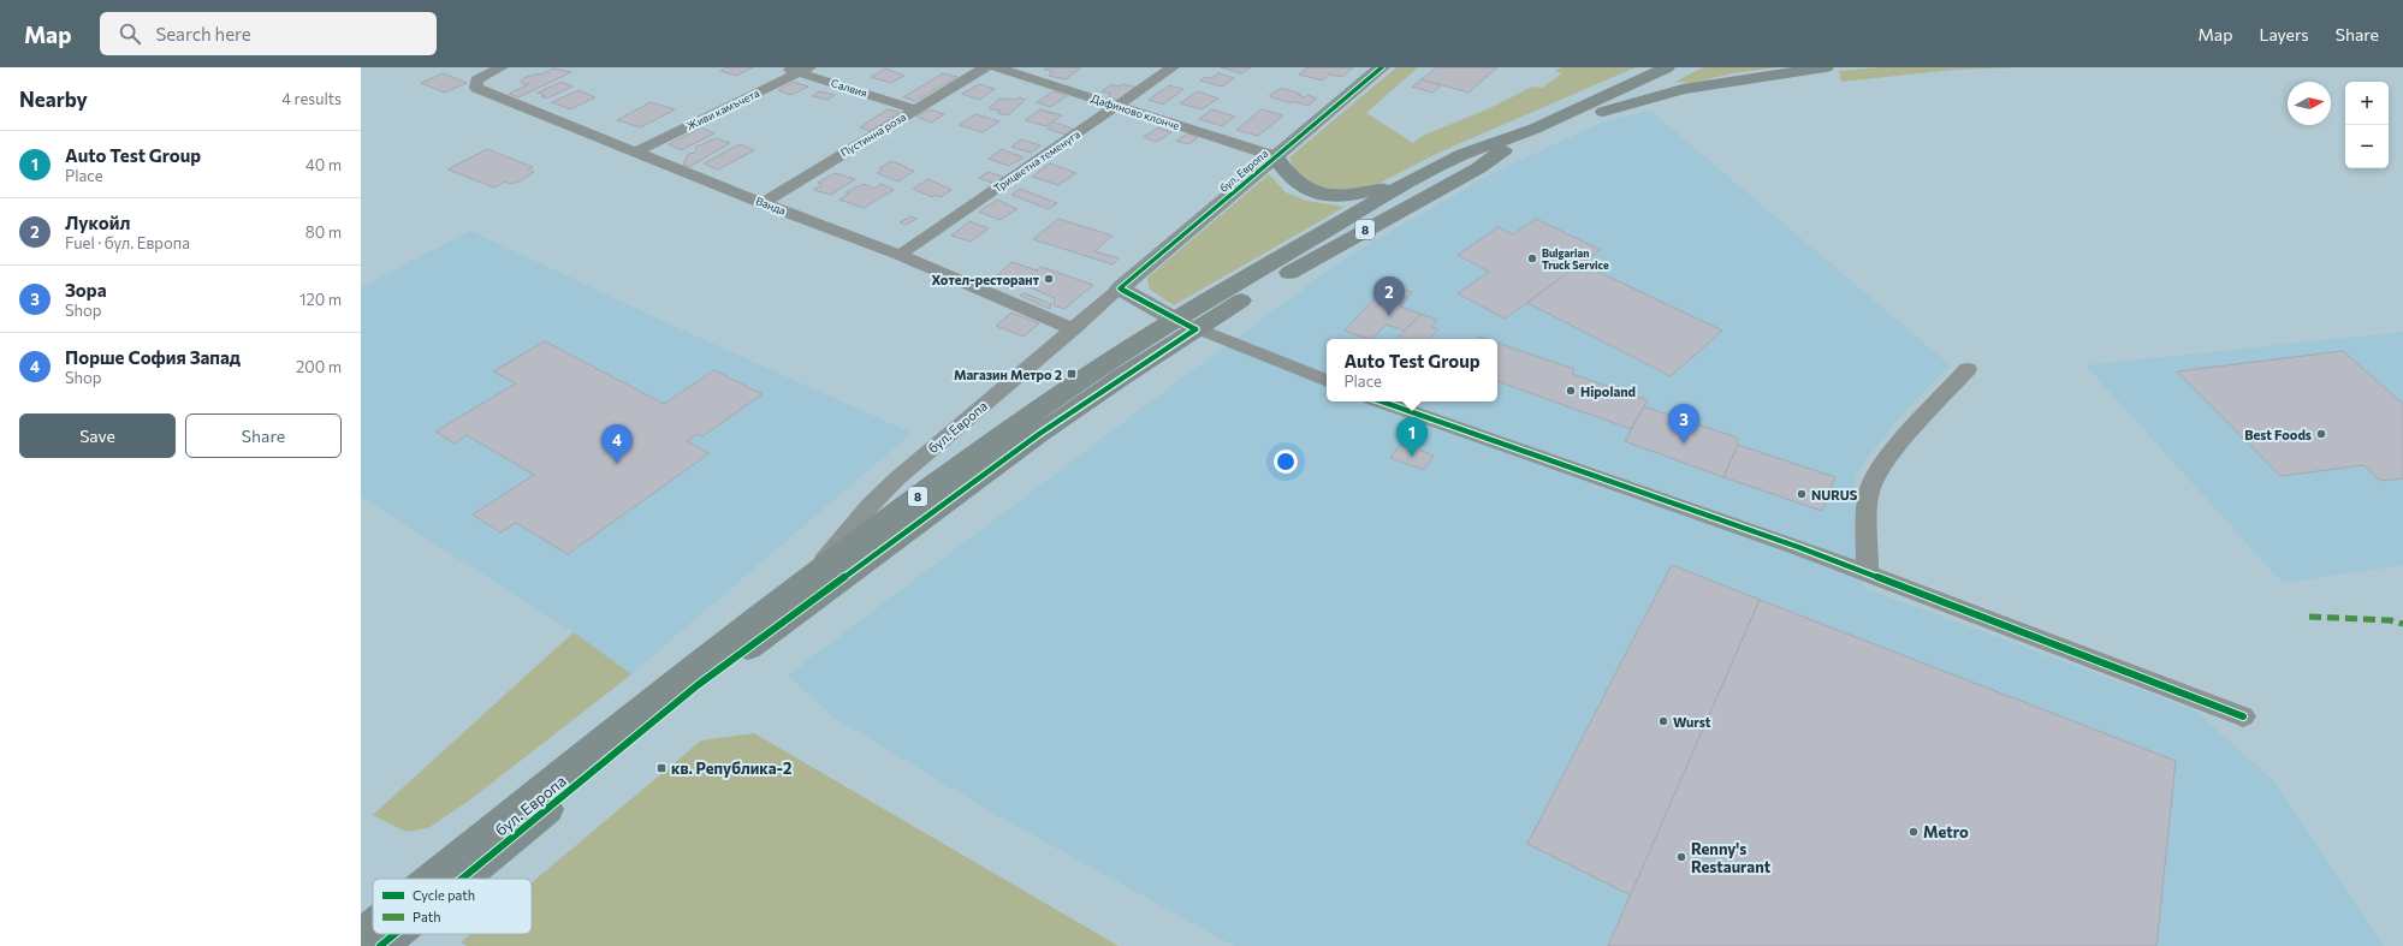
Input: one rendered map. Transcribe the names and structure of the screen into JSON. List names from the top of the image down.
{
  "streets": {
    "main road": ["бул. Европа", "8"],
    "street": [
      "Салвия",
      "Живи камъчета",
      "Дафиново клонче",
      "Пустинна роза",
      "Трицветна теменуга",
      "Ванда"
    ]
  },
  "crossings": [
    ["Салвия", "Живи камъчета"],
    ["Салвия", "Пустинна роза"],
    ["Живи камъчета", "Ванда"],
    ["Дафиново клонче", "Трицветна теменуга"],
    ["Дафиново клонче", "бул. Европа"],
    ["Пустинна роза", "Ванда"],
    ["Трицветна теменуга", "Ванда"],
    ["бул. Европа", "Ванда"],
    ["бул. Европа", "8"]
  ],
  "places": {
    "other": [
      "Bulgarian Truck Service",
      "Хотел-ресторант",
      "Hipoland",
      "Best Foods",
      "NURUS",
      "Wurst",
      "Metro",
      "Renny's Restaurant"
    ],
    "transit": ["Магазин Метро 2", "кв. Република-2"]
  },
  "legend": ["Cycle path", "Path"],
  "north": "right",
  "page": {
    "header": "Map",
    "search": "Search here",
    "nav": ["Map", "Layers", "Share"],
    "heading": ["Nearby", "4 results"],
    "map_buttons": ["+", "−"],
    "list": [
      {
        "mark": "1",
        "name": "Auto Test Group",
        "note": "Place",
        "value": "40 m"
      },
      {
        "mark": "2",
        "name": "Лукойл",
        "note": "Fuel · бул. Европа",
        "value": "80 m"
      },
      {
        "mark": "3",
        "name": "Зора",
        "note": "Shop",
        "value": "120 m"
      },
      {
        "mark": "4",
        "name": "Порше София Запад",
        "note": "Shop",
        "value": "200 m"
      }
    ],
    "pins": [
      "2",
      "3",
      "1",
      "4"
    ],
    "popup": ["Auto Test Group", "Place"],
    "buttons": ["Save", "Share"]
  }
}
